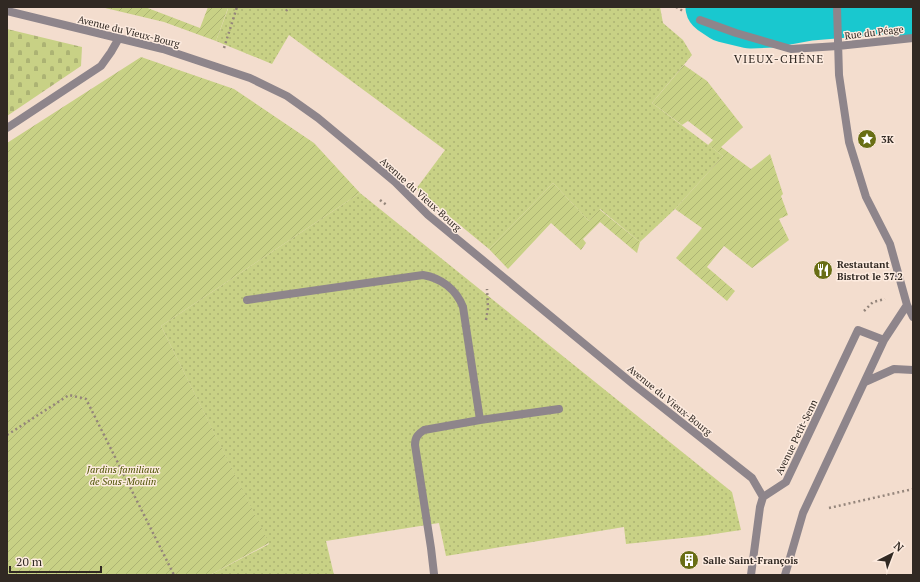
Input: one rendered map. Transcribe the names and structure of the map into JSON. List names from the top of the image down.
{
  "streets": {
    "street": ["Avenue du Vieux-Bourg", "Rue du Péage", "Avenue Petit-Senn"]
  },
  "crossings": [
    ["Avenue du Vieux-Bourg", "Avenue Petit-Senn"]
  ],
  "districts": ["VIEUX-CHÊNE"],
  "parks": ["Jardins familiaux de Sous-Moulin"],
  "places": {
    "place": ["3K"],
    "restaurant": ["Restautant Bistrot le 37.2"],
    "building": ["Salle Saint-François"]
  },
  "scale_bar": "20 m",
  "north": "top right"
}
